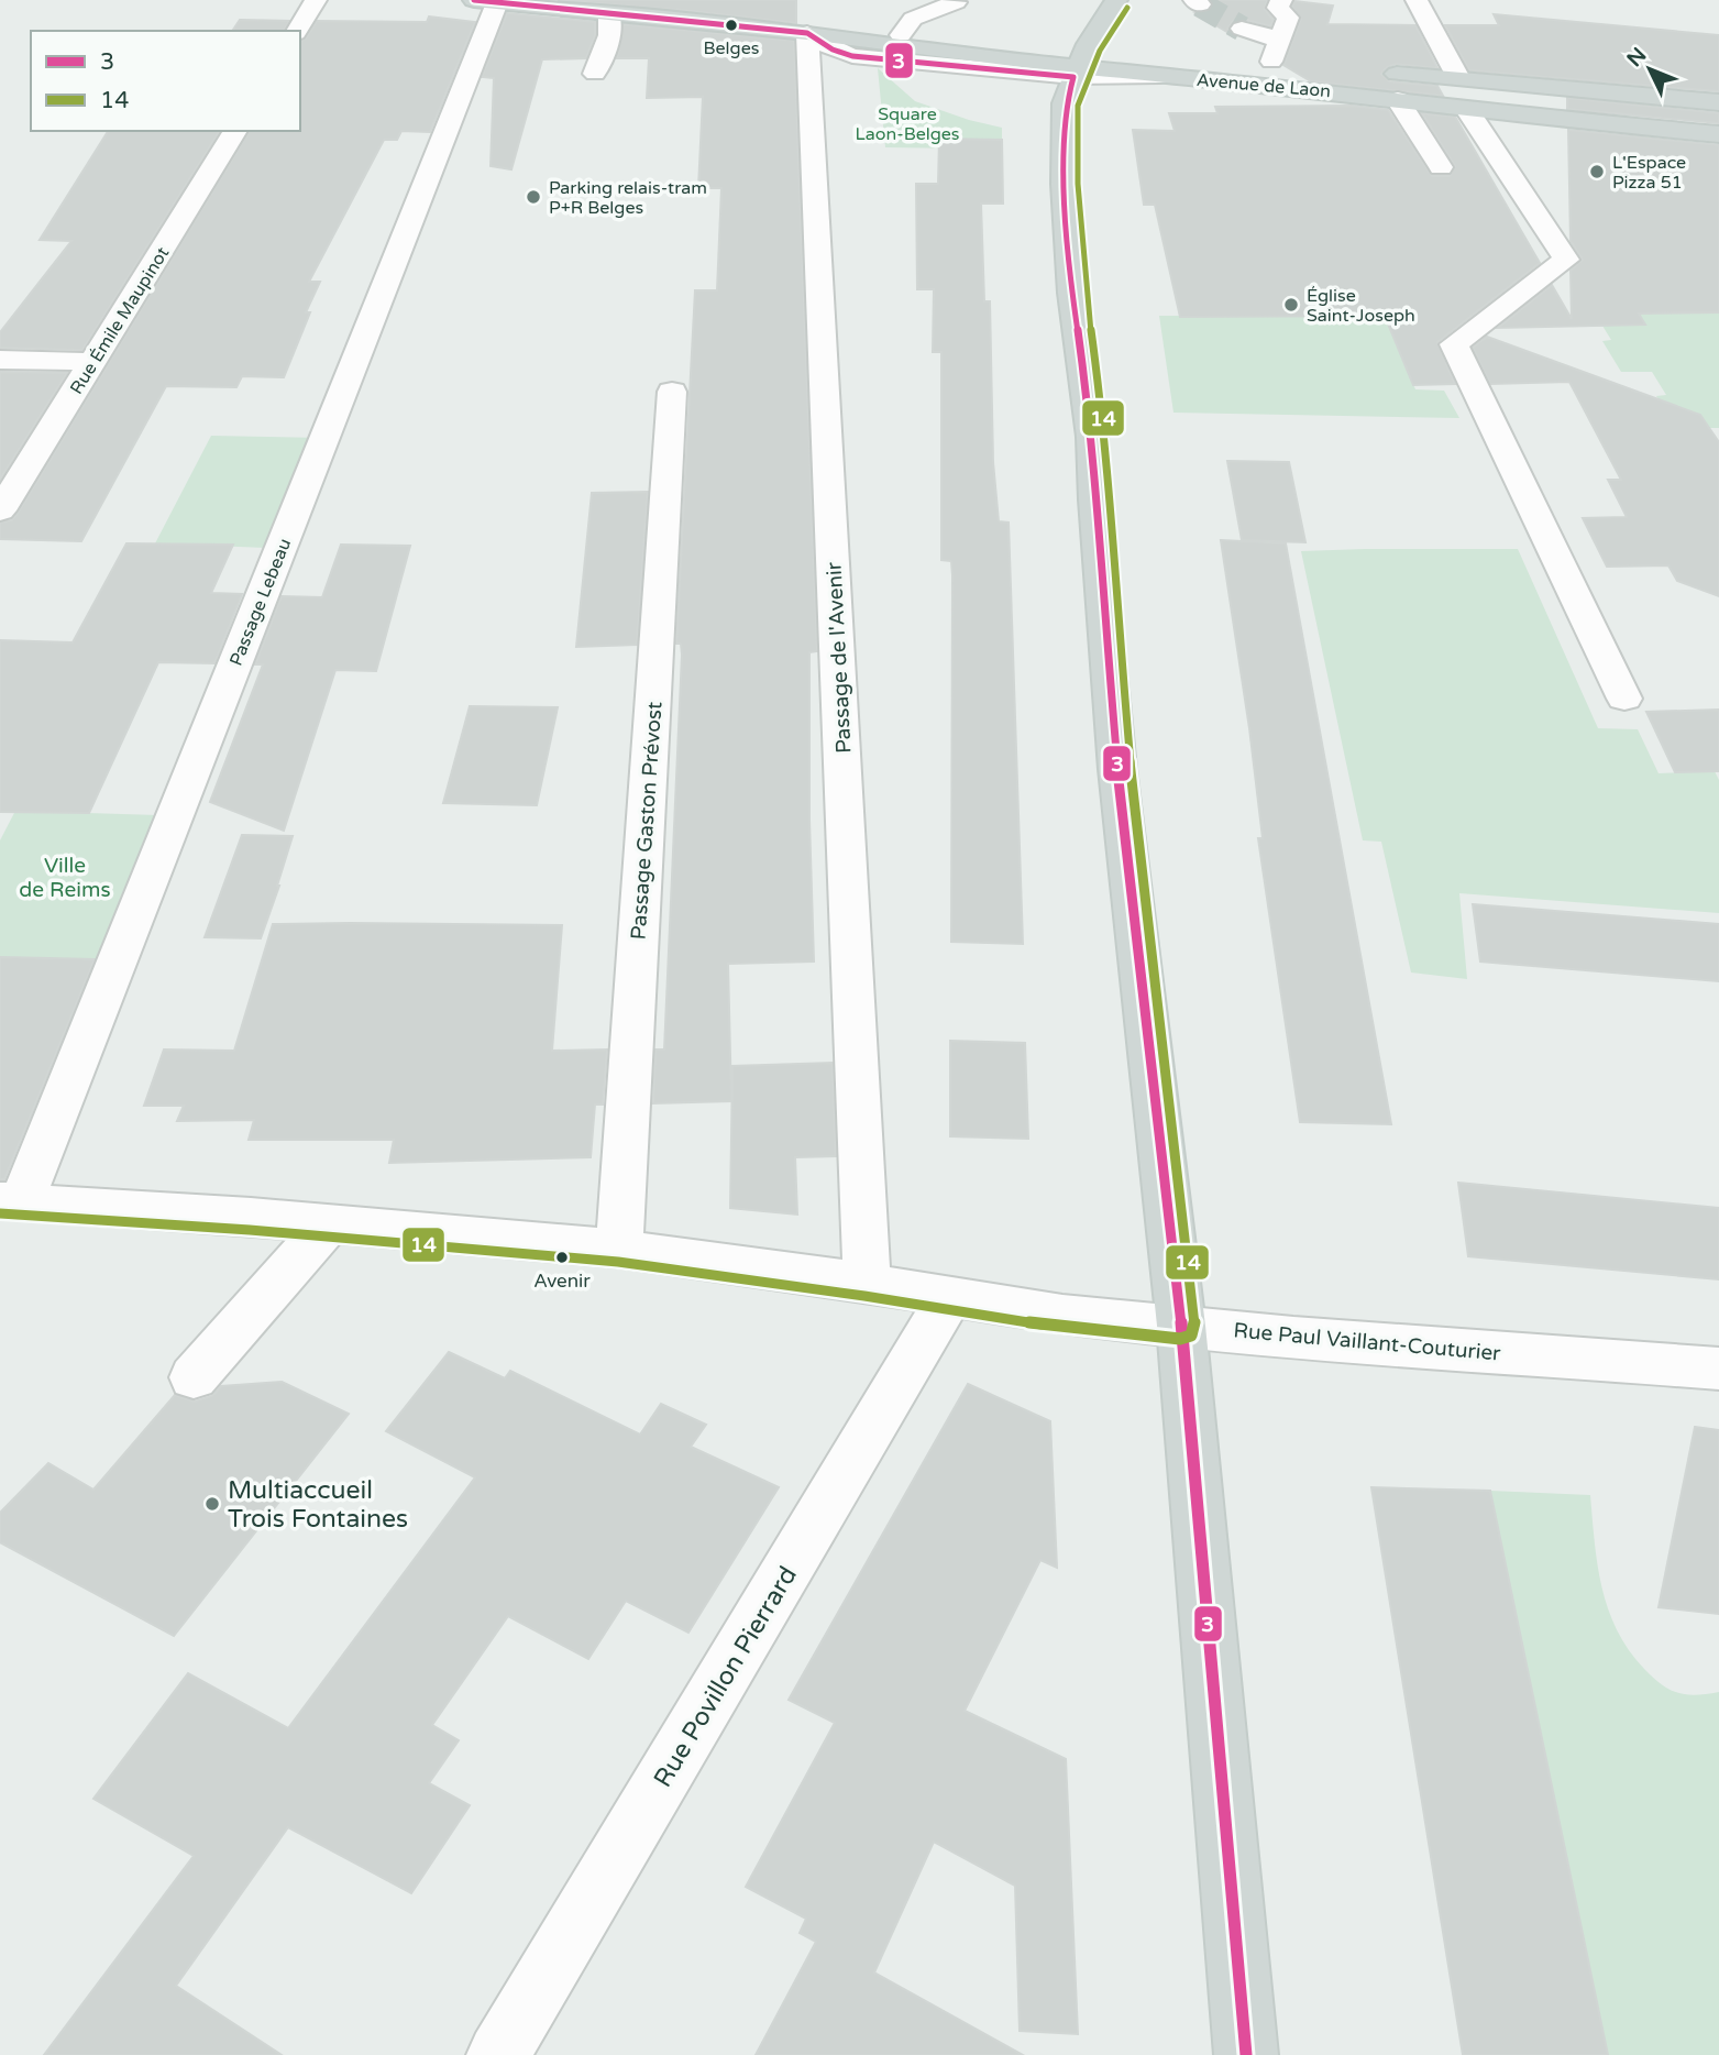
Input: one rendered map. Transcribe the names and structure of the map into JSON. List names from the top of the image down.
{
  "streets": {
    "main road": ["Avenue de Laon"],
    "street": [
      "Rue Émile Maupinot",
      "Passage Lebeau",
      "Passage de l'Avenir",
      "Passage Gaston Prévost",
      "Rue Paul Vaillant-Couturier",
      "Rue Povillon Pierrard"
    ]
  },
  "crossings": [
    ["Avenue de Laon", "Passage Lebeau"],
    ["Avenue de Laon", "Passage de l'Avenir"],
    ["Passage Lebeau", "Rue Paul Vaillant-Couturier"],
    ["Passage de l'Avenir", "Rue Paul Vaillant-Couturier"],
    ["Passage Gaston Prévost", "Rue Paul Vaillant-Couturier"],
    ["Rue Paul Vaillant-Couturier", "Rue Povillon Pierrard"]
  ],
  "parks": ["Square Laon-Belges", "Ville de Reims"],
  "places": [
    "Belges",
    "L'Espace Pizza 51",
    "Parking relais-tram P+R Belges",
    "Église Saint-Joseph",
    "Avenir",
    "Multiaccueil Trois Fontaines"
  ],
  "lines": ["transit line 3", "transit line 14"],
  "legend": ["3", "14"],
  "north": "top left"
}
